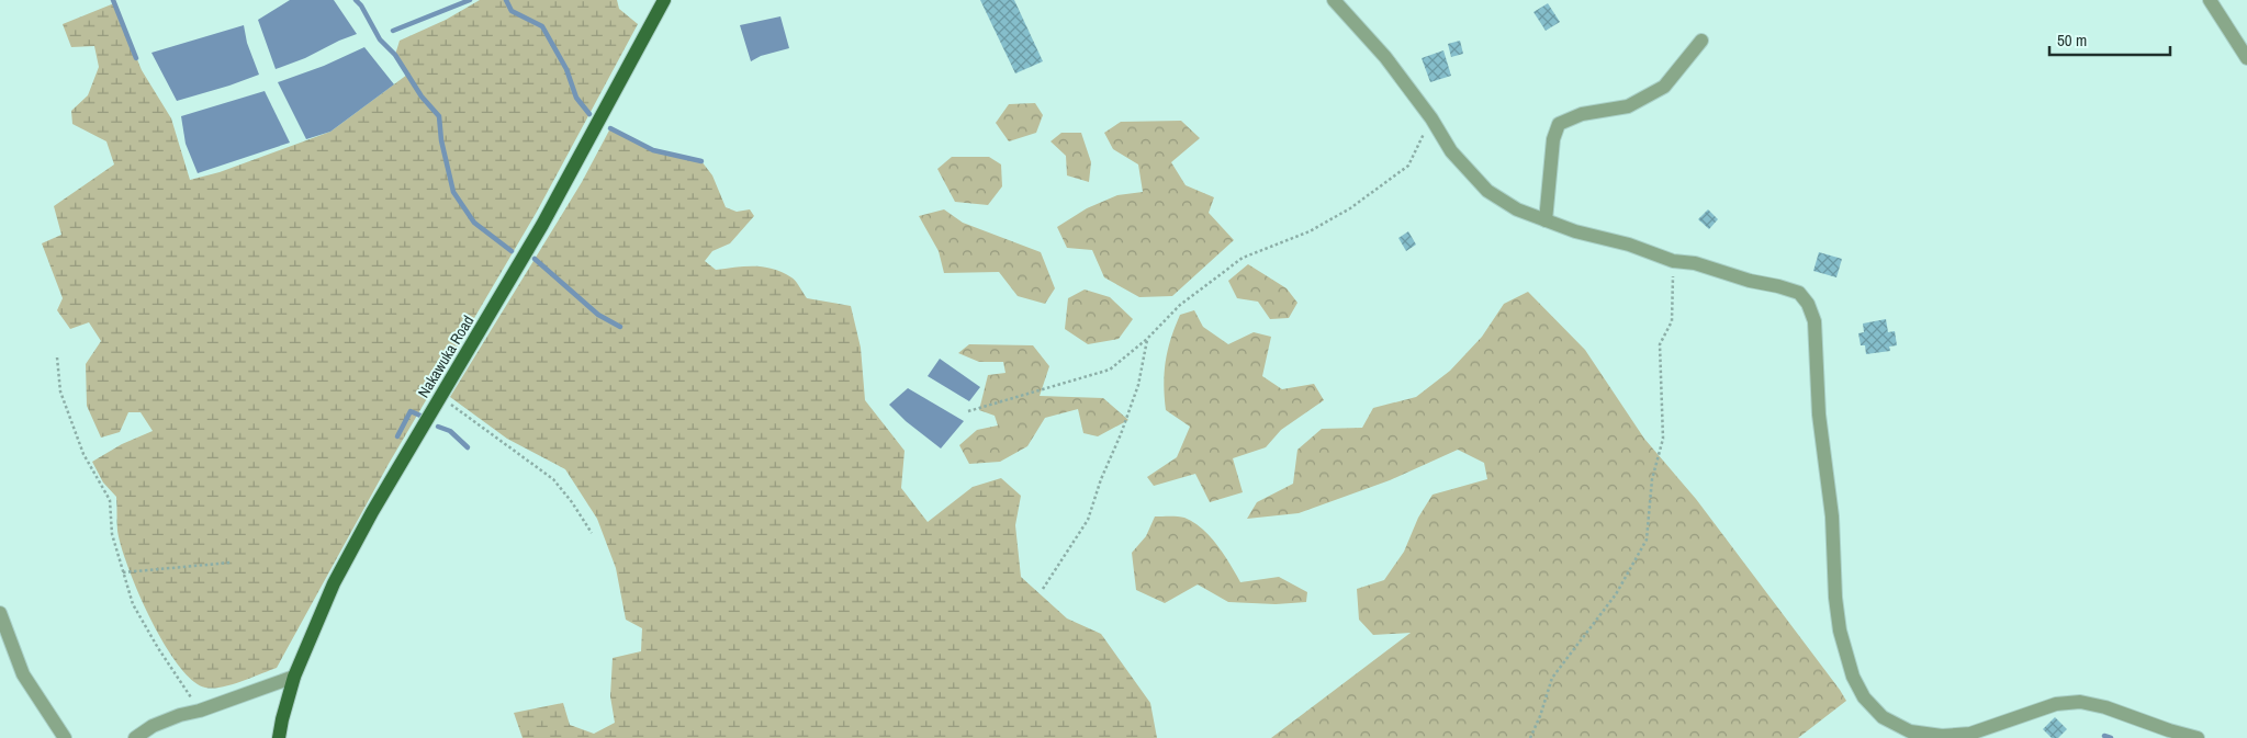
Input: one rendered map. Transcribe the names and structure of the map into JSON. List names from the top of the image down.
{
  "streets": {
    "main road": ["Nakawuka Road"]
  },
  "scale_bar": "50 m"
}
